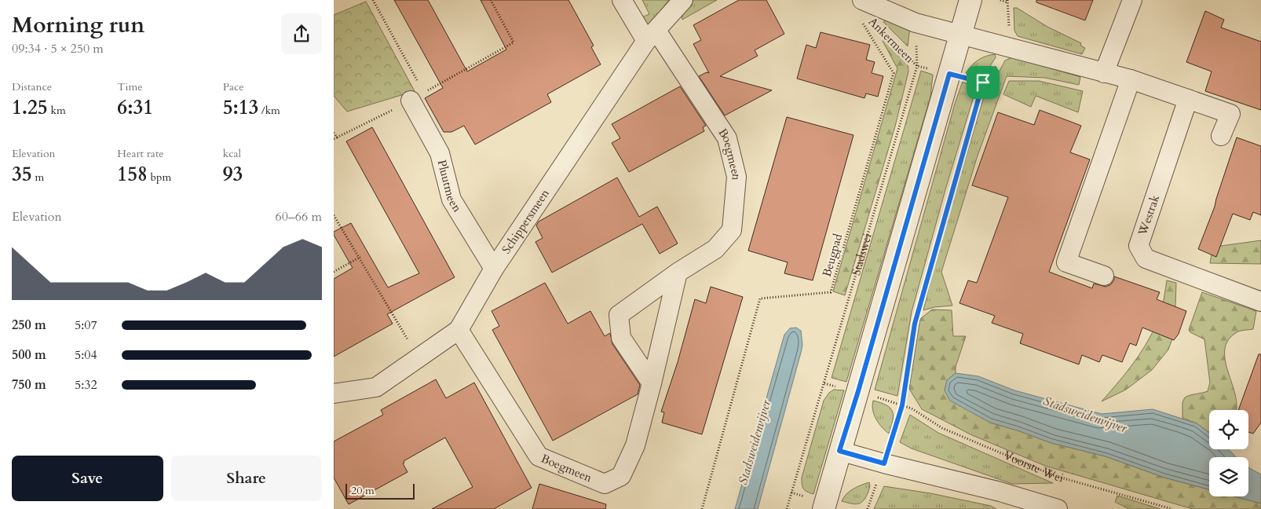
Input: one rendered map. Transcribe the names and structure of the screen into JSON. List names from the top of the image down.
{
  "streets": {
    "street": [
      "Ankermeen",
      "Boegmeen",
      "Pluutmeen",
      "Westrak",
      "Schippersmeen"
    ],
    "path": ["Stadswei", "Beugpad", "Voorste Wei"]
  },
  "crossings": [
    ["Ankermeen", "Stadswei"],
    ["Boegmeen", "Schippersmeen"],
    ["Pluutmeen", "Schippersmeen"]
  ],
  "water": ["Stadsweidenvijver"],
  "scale_bar": "20 m",
  "page": {
    "heading": ["Morning run", "09:34 · 5 × 250 m"],
    "stats": [
      ["Distance", "1.25 km"],
      ["Time", "6:31"],
      ["Pace", "5:13 /km"],
      ["Elevation", "35 m"],
      ["Heart rate", "158 bpm"],
      ["kcal", "93"]
    ],
    "chart": ["Elevation", "60–66 m"],
    "list": [
      {
        "name": "250 m",
        "note": "5:07"
      },
      {
        "name": "500 m",
        "note": "5:04"
      },
      {
        "name": "750 m",
        "note": "5:32"
      }
    ],
    "buttons": ["Save", "Share"],
    "scale": "20 m"
  }
}
